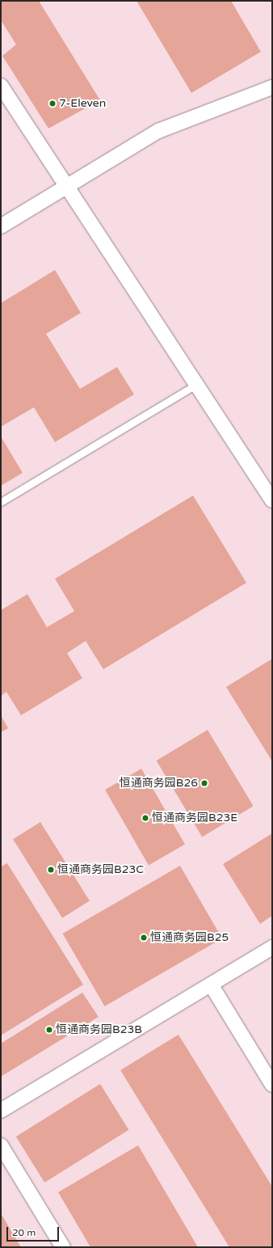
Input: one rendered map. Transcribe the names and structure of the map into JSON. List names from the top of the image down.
{
  "places": [
    "7-Eleven",
    "恒通商务园B26",
    "恒通商务园B23E",
    "恒通商务园B23C",
    "恒通商务园B25",
    "恒通商务园B23B"
  ],
  "scale_bar": "20 m"
}
